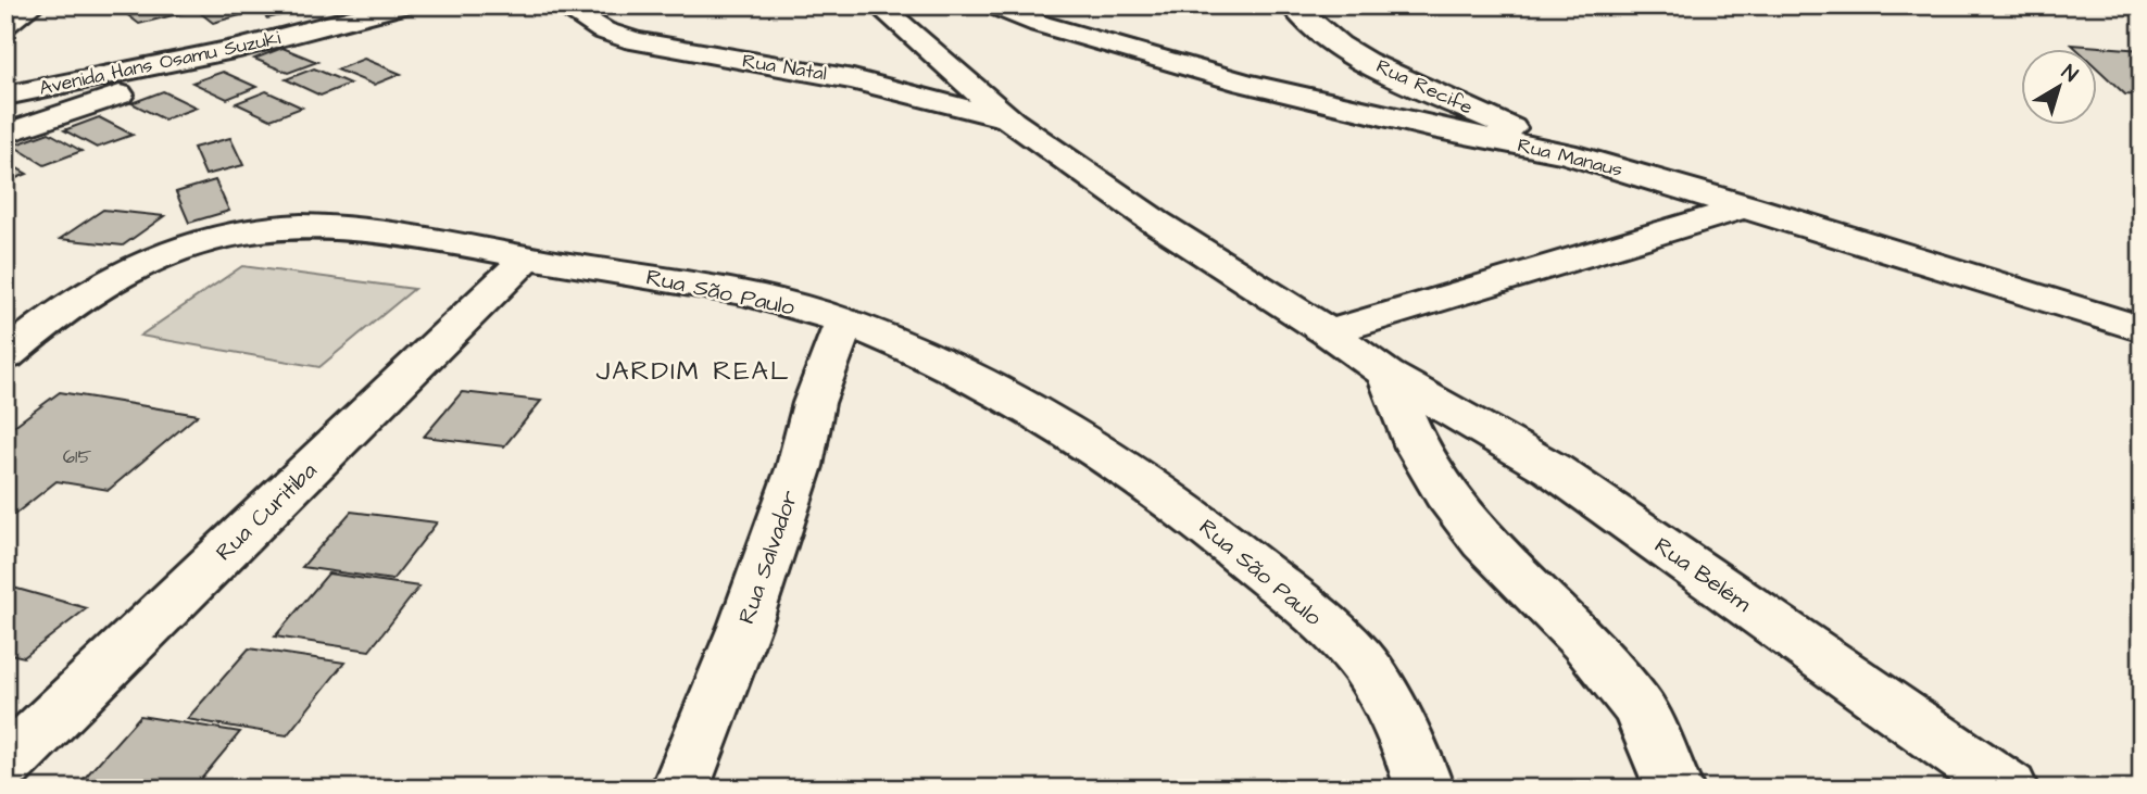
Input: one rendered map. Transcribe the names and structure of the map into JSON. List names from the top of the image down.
{
  "streets": {
    "street": [
      "Avenida Hans Osamu Suzuki",
      "Rua Natal",
      "Rua Recife",
      "Rua Manaus",
      "Rua São Paulo",
      "Rua Curitiba",
      "Rua Salvador",
      "Rua Belém"
    ]
  },
  "crossings": [
    ["Rua Recife", "Rua Manaus"],
    ["Rua São Paulo", "Rua Curitiba"],
    ["Rua São Paulo", "Rua Salvador"]
  ],
  "districts": ["JARDIM REAL"],
  "house_numbers": ["615"],
  "north": "top right"
}
